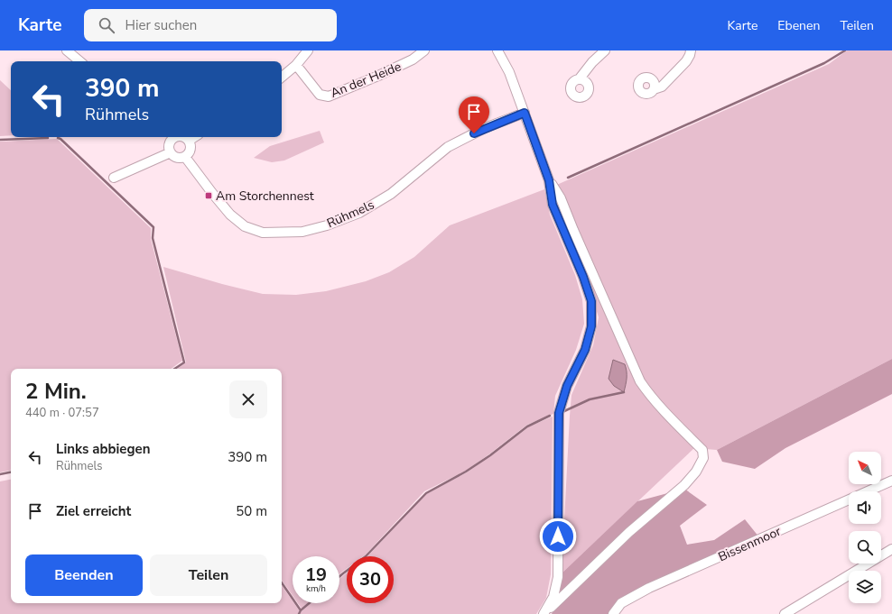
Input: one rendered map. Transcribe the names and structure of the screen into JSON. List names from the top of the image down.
{
  "streets": {
    "street": ["An der Heide", "Rühmels", "Bissenmoor"]
  },
  "places": {
    "transit": ["Am Storchennest"]
  },
  "north": "top left",
  "page": {
    "header": "Karte",
    "search": "Hier suchen",
    "nav": ["Karte", "Ebenen", "Teilen"],
    "turn": ["390 m", "Rühmels"],
    "heading": ["2 Min.", "440 m · 07:57"],
    "list": [
      {
        "name": "Links abbiegen",
        "note": "Rühmels",
        "value": "390 m"
      },
      {
        "name": "Ziel erreicht",
        "value": "50 m"
      }
    ],
    "buttons": ["Beenden", "Teilen"],
    "speed": "19 km/h",
    "limit": "30"
  }
}
